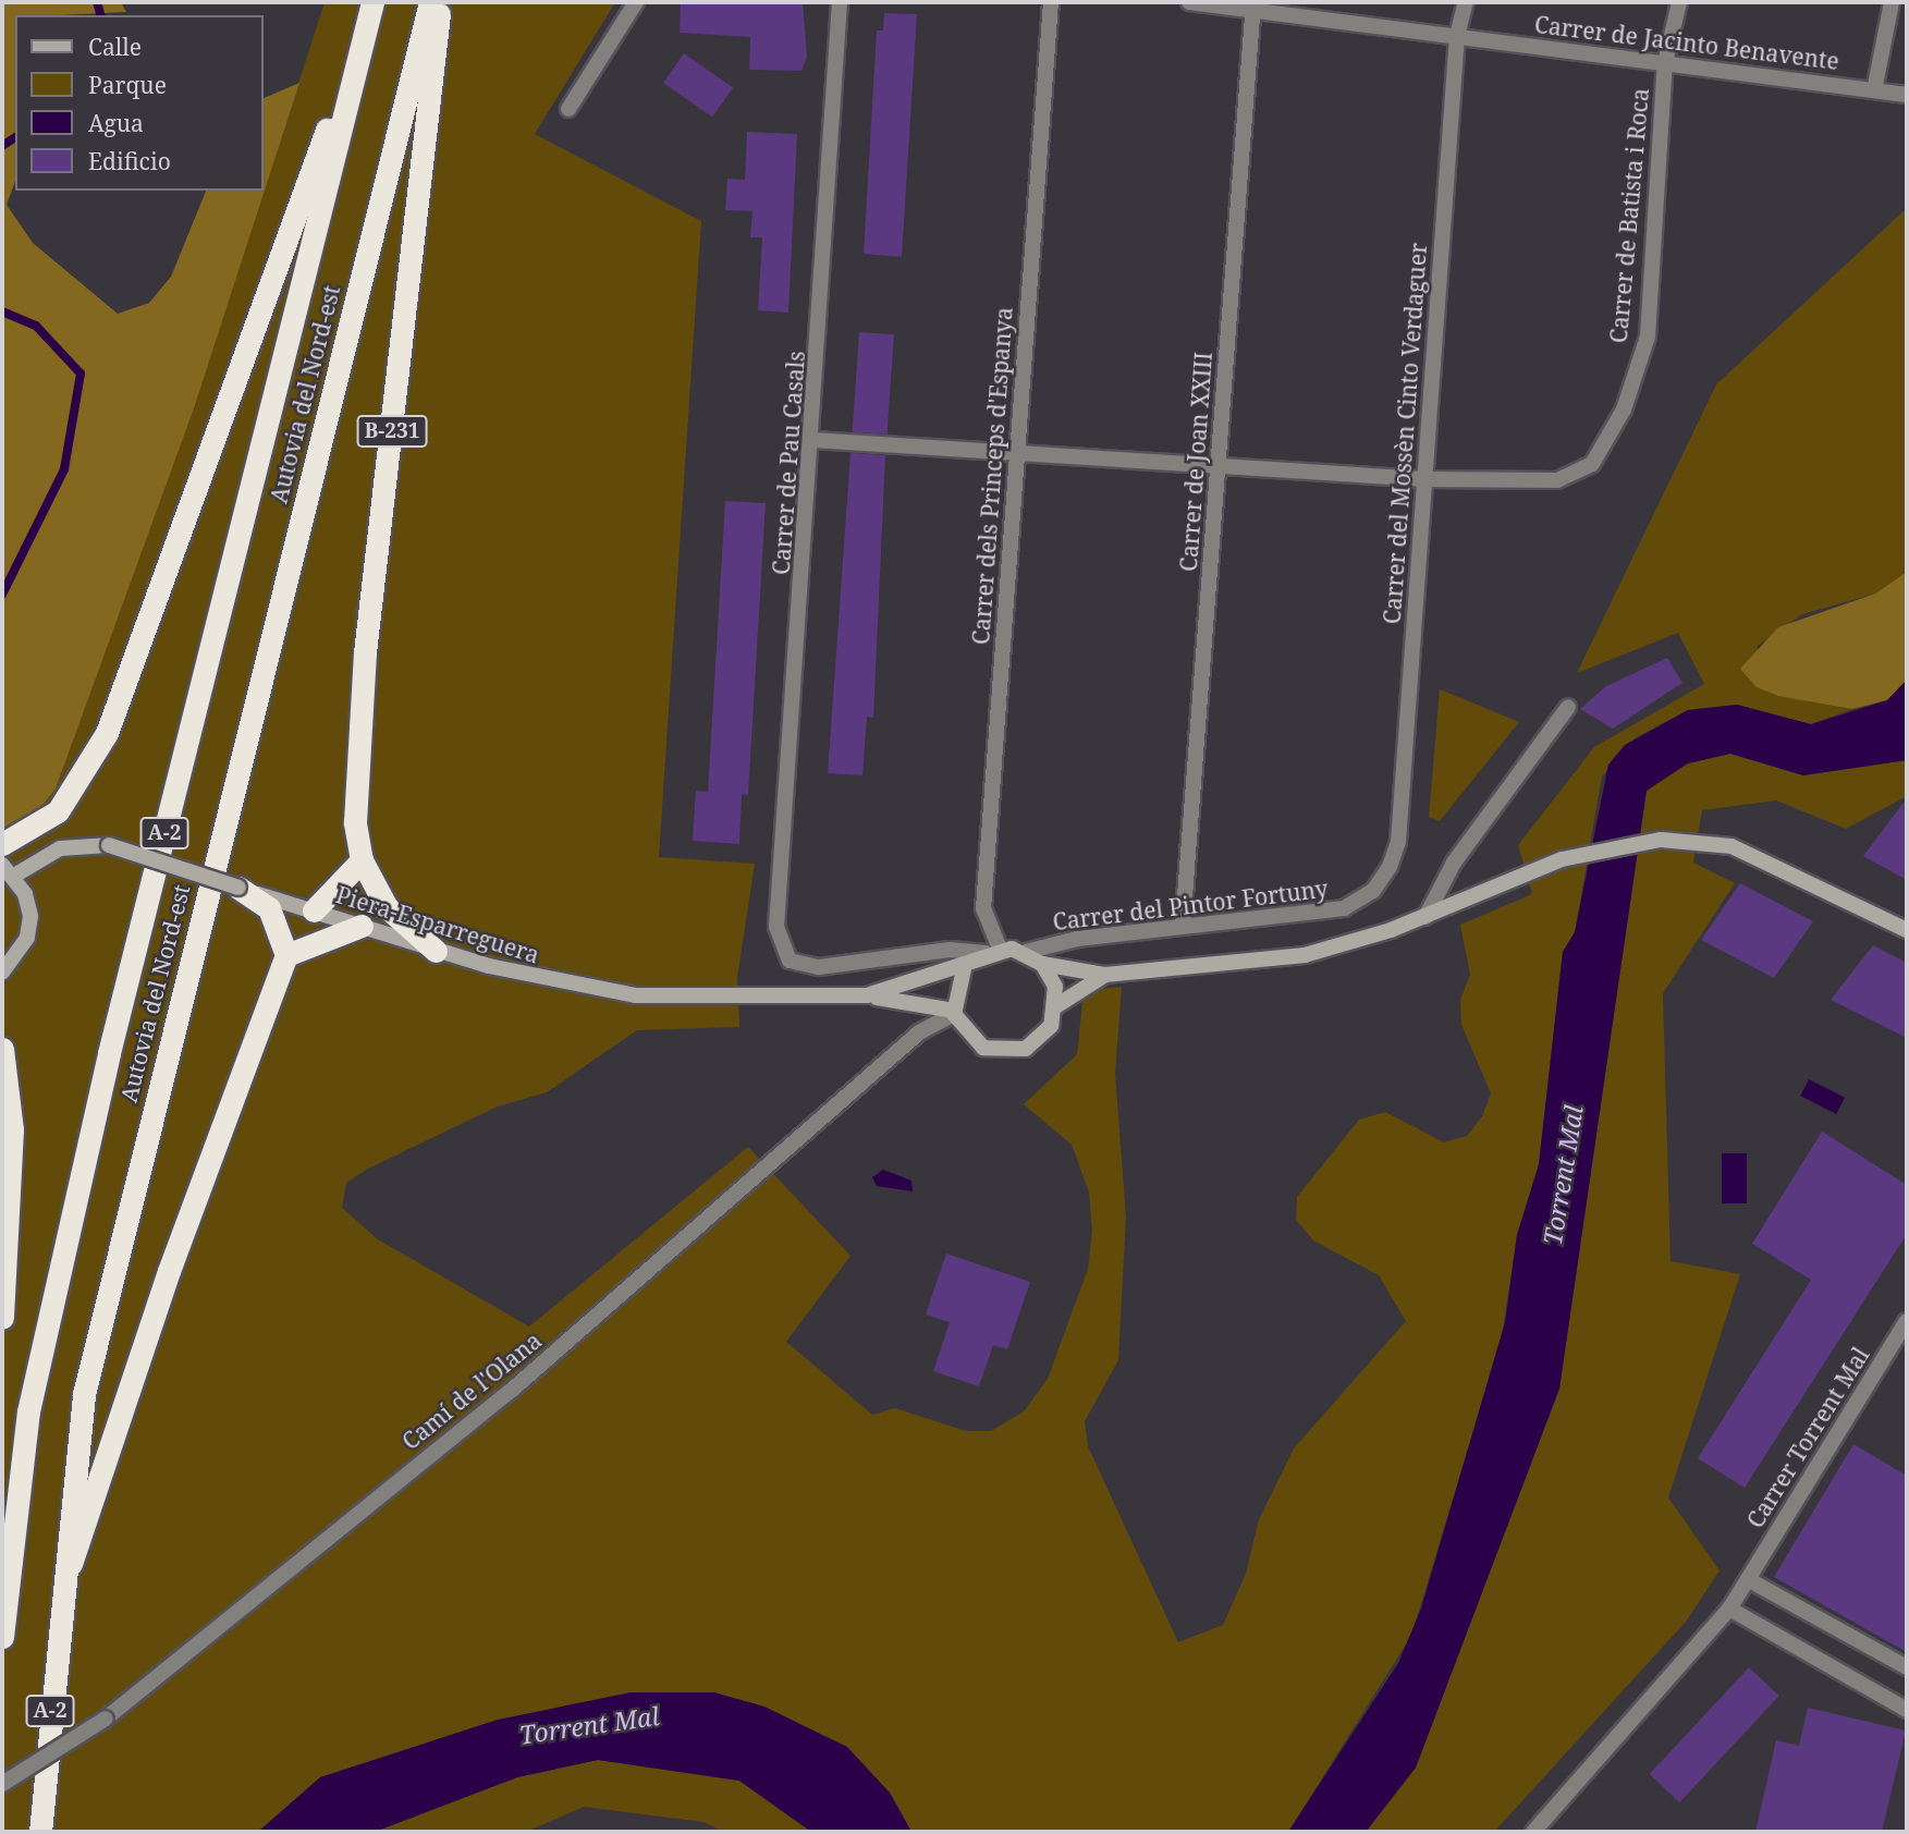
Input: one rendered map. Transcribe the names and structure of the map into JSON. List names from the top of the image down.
{
  "streets": {
    "highway": ["Autovia del Nord-est", "B-231", "A-2"],
    "main road": ["Piera-Esparreguera"],
    "street": [
      "Carrer de Jacinto Benavente",
      "Carrer de Batista i Roca",
      "Carrer del Mossèn Cinto Verdaguer",
      "Carrer de Joan XXIII",
      "Carrer de Pau Casals",
      "Carrer dels Princeps d'Espanya",
      "Carrer del Pintor Fortuny",
      "Camí de l'Olana",
      "Carrer Torrent Mal"
    ]
  },
  "crossings": [
    ["Carrer de Jacinto Benavente", "Carrer de Batista i Roca"],
    ["Carrer de Jacinto Benavente", "Carrer del Mossèn Cinto Verdaguer"],
    ["Carrer de Jacinto Benavente", "Carrer de Joan XXIII"],
    ["Carrer de Batista i Roca", "Carrer del Mossèn Cinto Verdaguer"],
    ["Carrer de Batista i Roca", "Carrer de Joan XXIII"],
    ["Carrer de Batista i Roca", "Carrer de Pau Casals"],
    ["Carrer de Batista i Roca", "Carrer dels Princeps d'Espanya"],
    ["B-231", "Piera-Esparreguera"],
    ["Carrer del Mossèn Cinto Verdaguer", "Carrer del Pintor Fortuny"],
    ["Carrer de Joan XXIII", "Carrer del Pintor Fortuny"],
    ["Carrer de Pau Casals", "Carrer dels Princeps d'Espanya"],
    ["Carrer de Pau Casals", "Carrer del Pintor Fortuny"],
    ["Carrer de Pau Casals", "Piera-Esparreguera"],
    ["Carrer de Pau Casals", "Camí de l'Olana"],
    ["Carrer dels Princeps d'Espanya", "Carrer del Pintor Fortuny"],
    ["Carrer dels Princeps d'Espanya", "Piera-Esparreguera"],
    ["Carrer dels Princeps d'Espanya", "Camí de l'Olana"],
    ["Carrer del Pintor Fortuny", "Piera-Esparreguera"],
    ["Carrer del Pintor Fortuny", "Camí de l'Olana"],
    ["Piera-Esparreguera", "Camí de l'Olana"]
  ],
  "water": ["Torrent Mal"],
  "legend": [
    "Calle",
    "Parque",
    "Agua",
    "Edificio"
  ]
}
